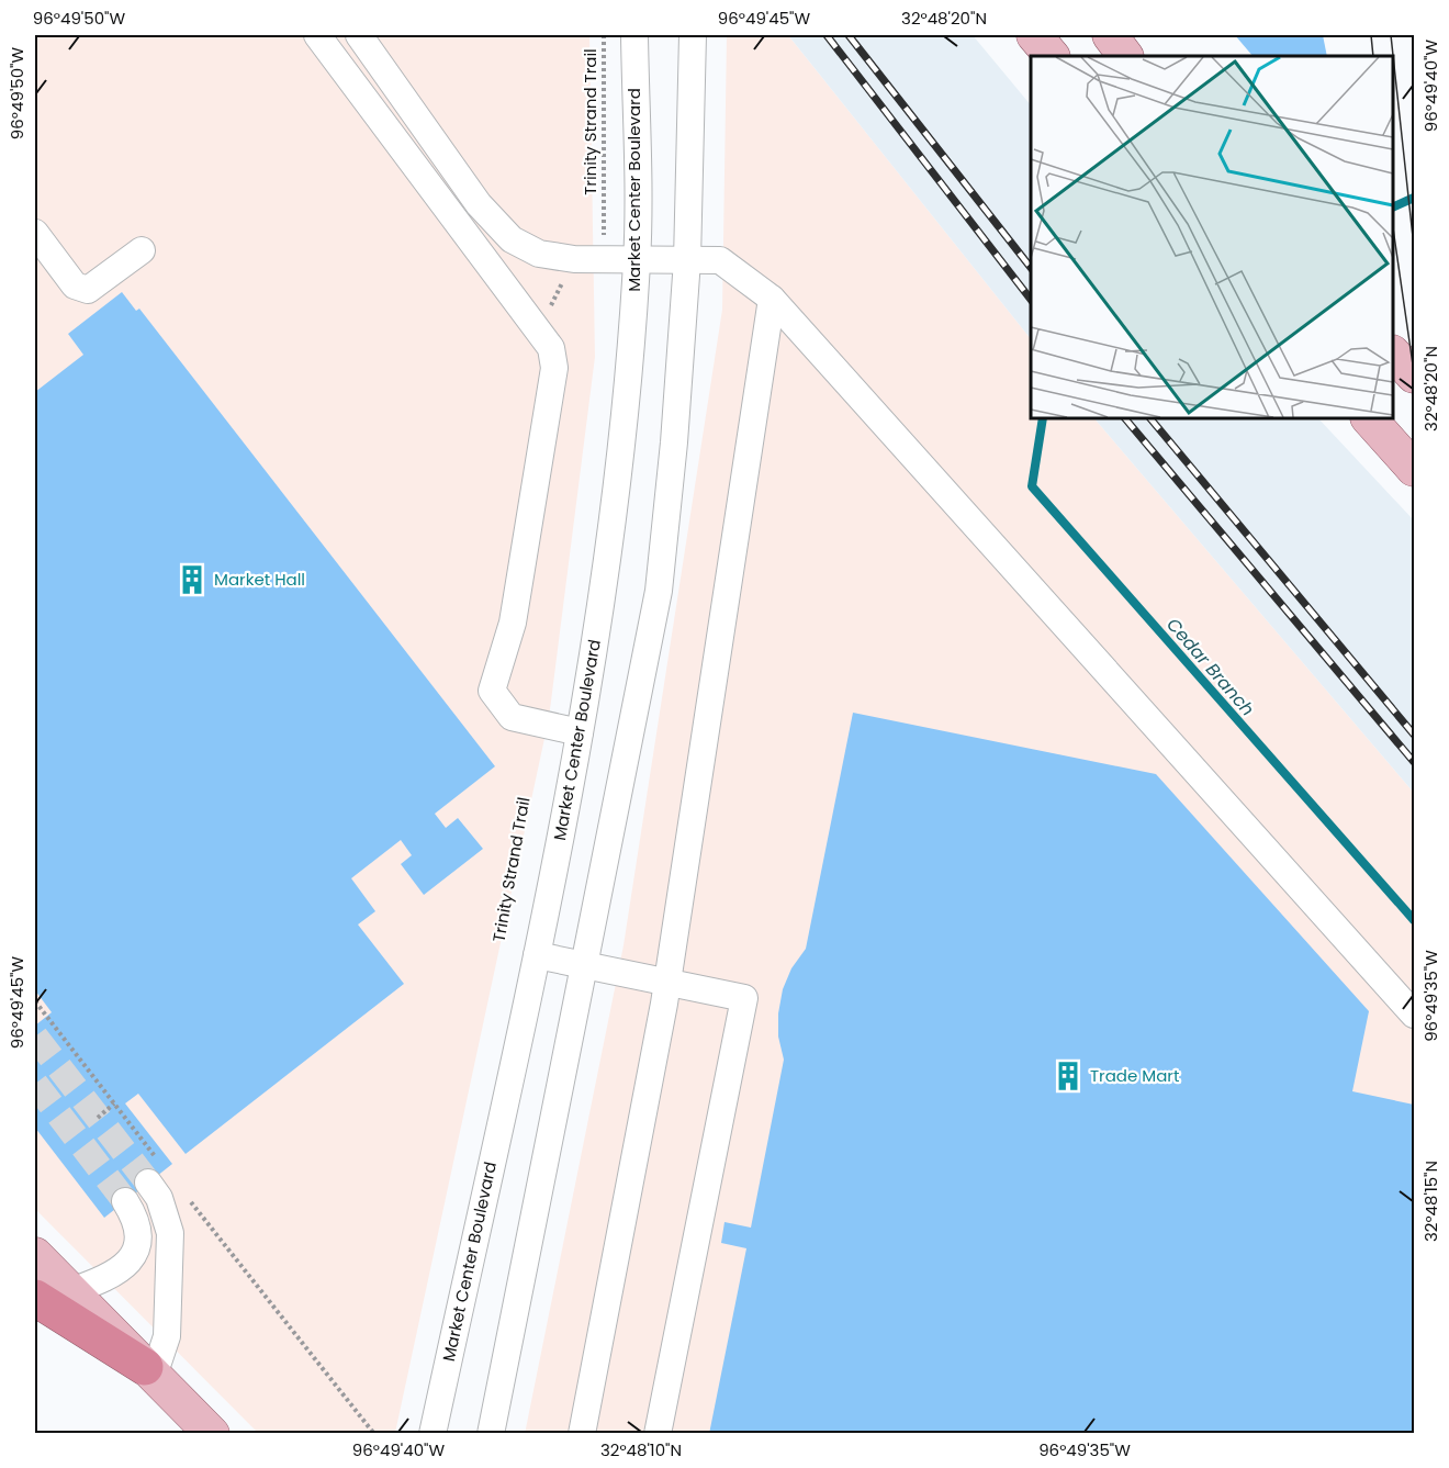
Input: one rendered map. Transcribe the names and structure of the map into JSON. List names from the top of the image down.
{
  "streets": {
    "street": ["Market Center Boulevard"],
    "path": ["Trinity Strand Trail"]
  },
  "water": ["Cedar Branch"],
  "places": {
    "building": ["Market Hall", "Trade Mart"]
  },
  "coordinates": [
    "96°49'50\"W",
    "96°49'45\"W",
    "32°48'20\"N",
    "96°49'40\"W",
    "96°49'35\"W",
    "32°48'15\"N",
    "32°48'10\"N"
  ]
}
